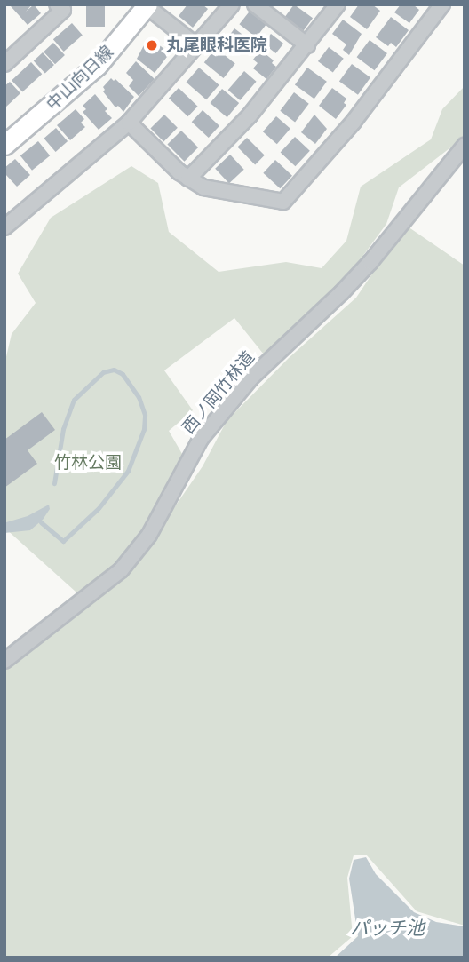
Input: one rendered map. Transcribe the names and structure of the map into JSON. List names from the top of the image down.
{
  "streets": {
    "main road": ["中山向日線"],
    "street": ["西ノ岡竹林道"]
  },
  "water": ["パッチ池"],
  "parks": ["竹林公園"],
  "places": ["丸尾眼科医院"]
}
